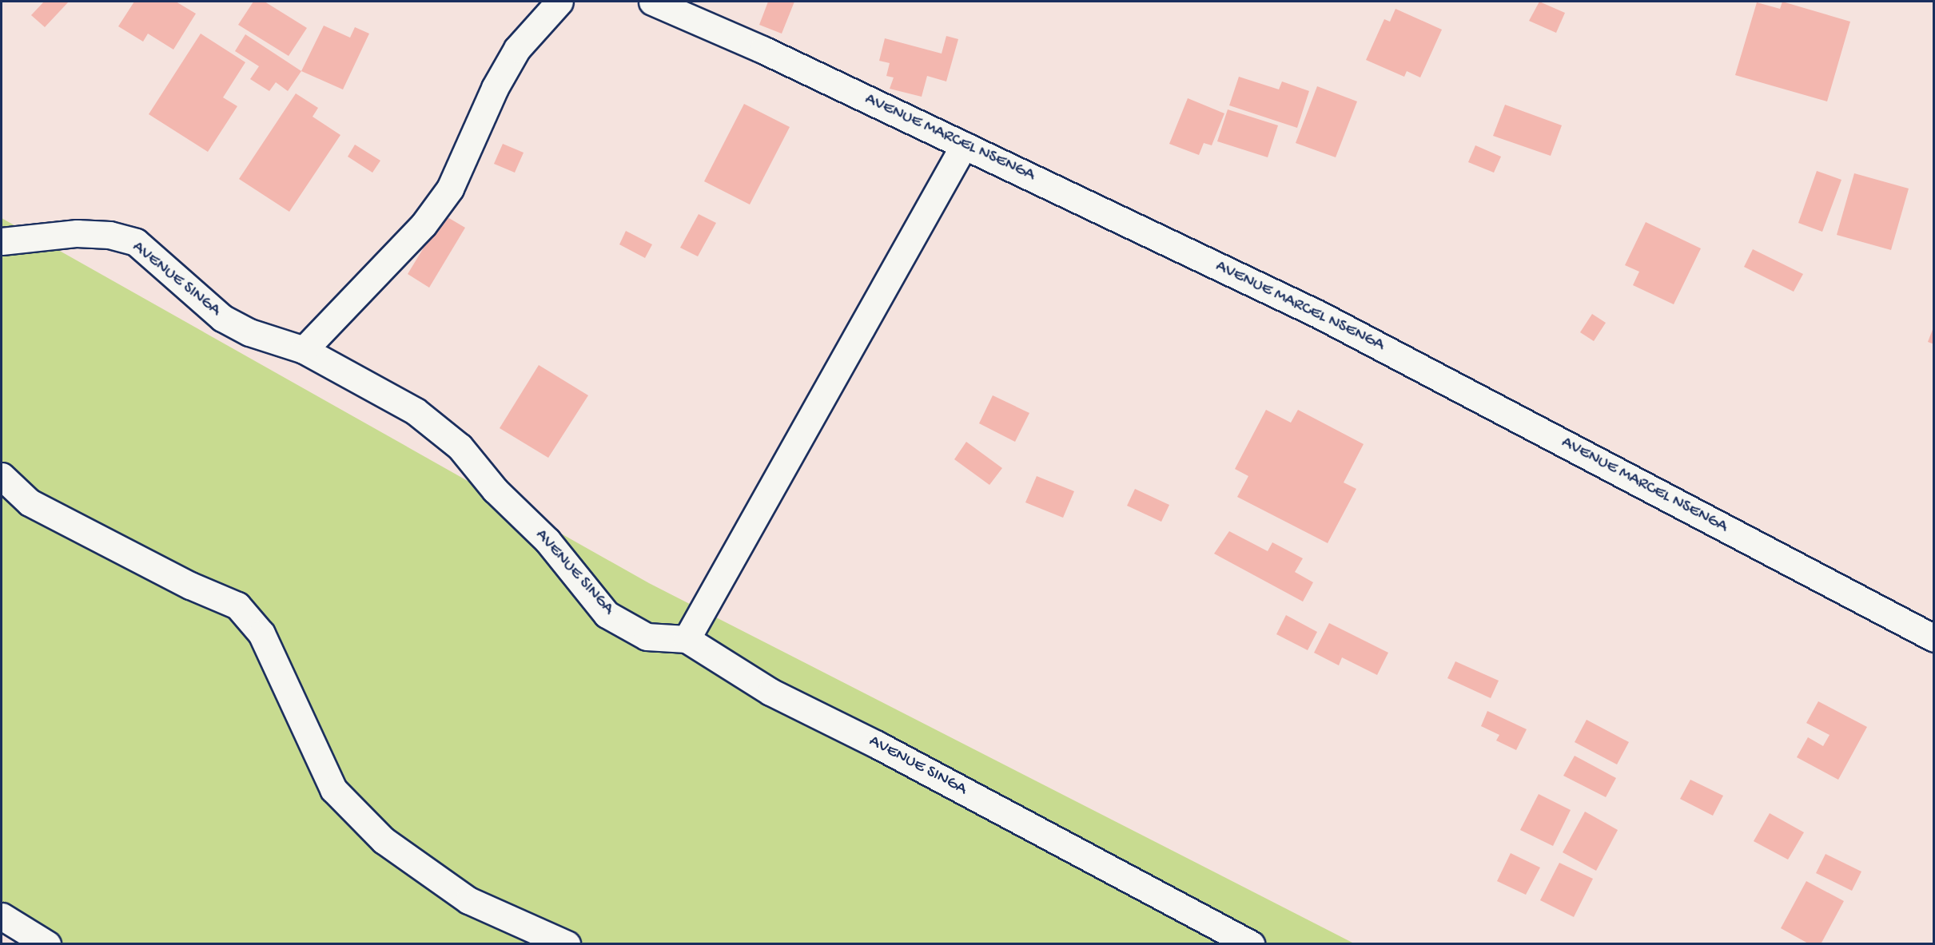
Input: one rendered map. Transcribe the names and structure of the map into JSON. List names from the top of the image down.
{
  "streets": {
    "street": ["AVENUE MARCEL NSENGA", "AVENUE SINGA"]
  }
}
